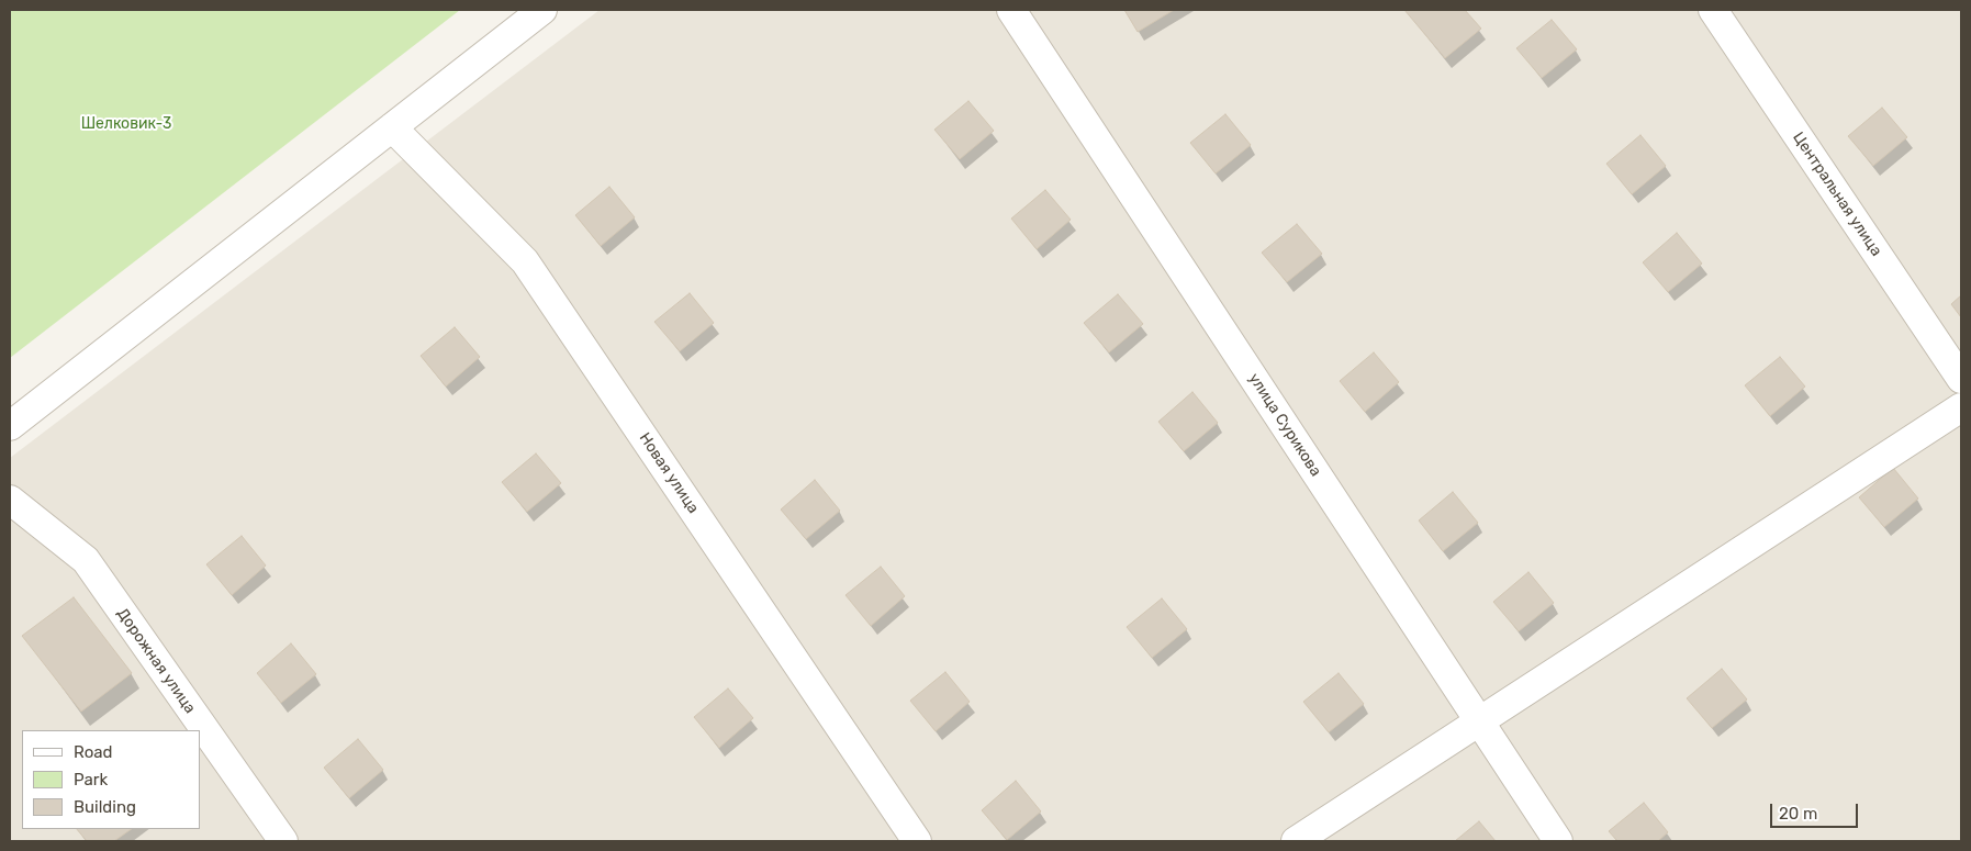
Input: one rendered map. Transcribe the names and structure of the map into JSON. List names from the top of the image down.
{
  "streets": {
    "street": [
      "Центральная улица",
      "улица Сурикова",
      "Новая улица",
      "Дорожная улица"
    ]
  },
  "parks": ["Шелковик-3"],
  "legend": ["Road", "Park", "Building"],
  "scale_bar": "20 m"
}
